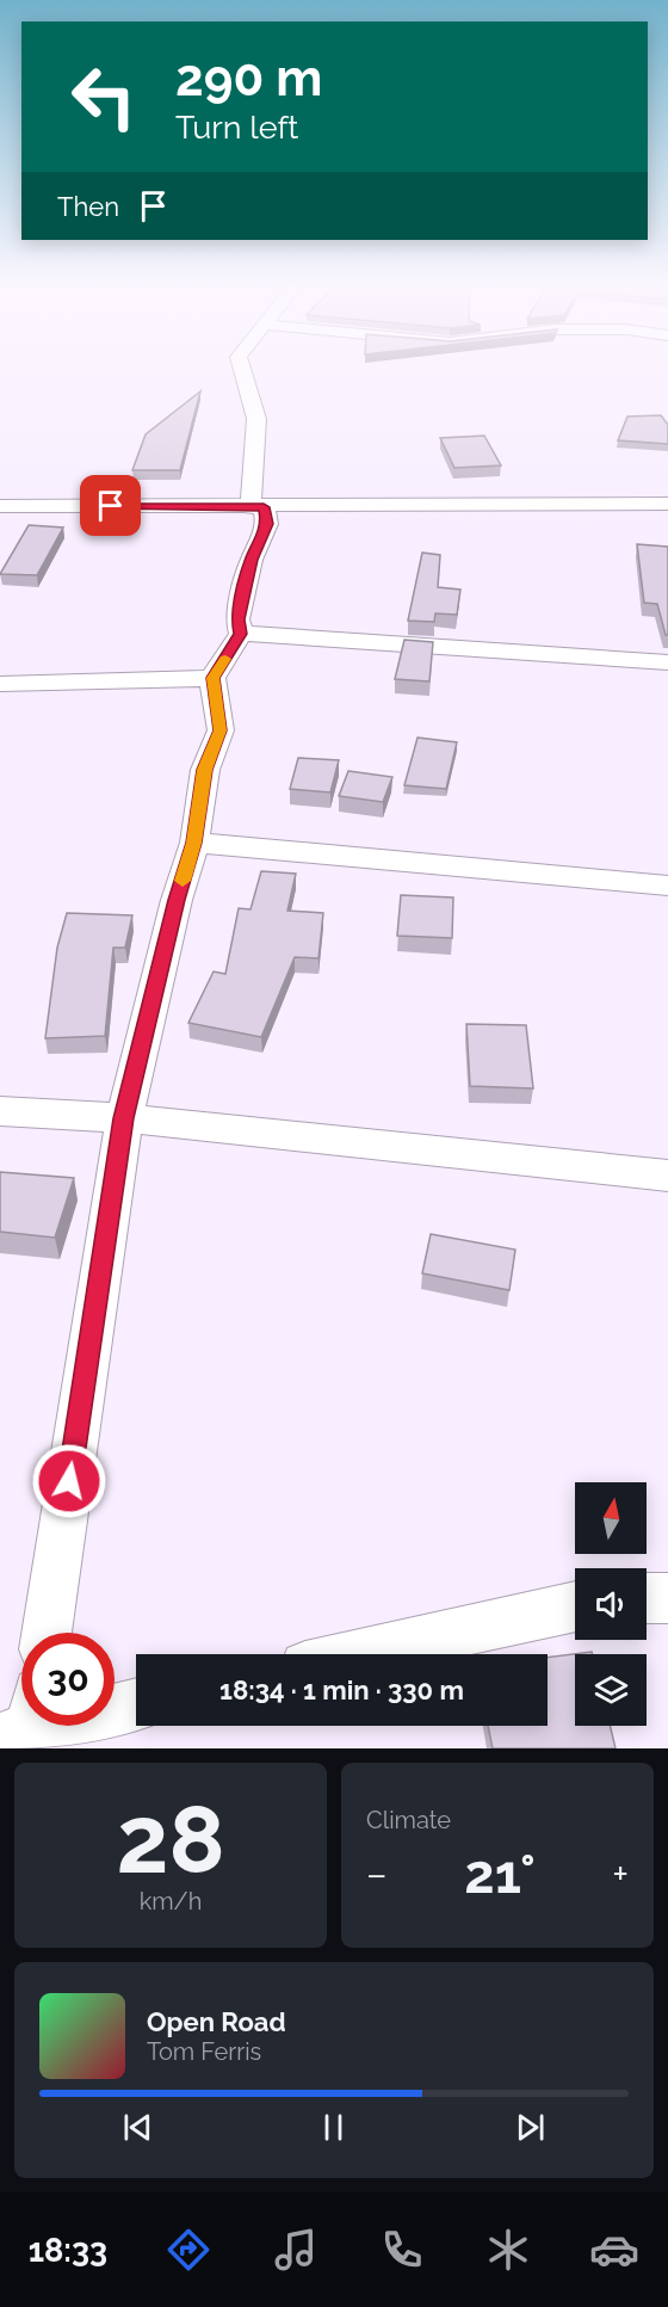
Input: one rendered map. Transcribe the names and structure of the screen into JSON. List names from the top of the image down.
{
  "north": "top",
  "page": {
    "turn": ["290 m", "Turn left"],
    "then": "Then",
    "limit": "30",
    "trip": "18:34 · 1 min · 330 m",
    "tile": [
      ["28", "km/h"],
      "Climate"
    ],
    "heat": ["−", "21°", "+"],
    "song": ["Open Road", "Tom Ferris"],
    "tabs": "18:33"
  }
}
